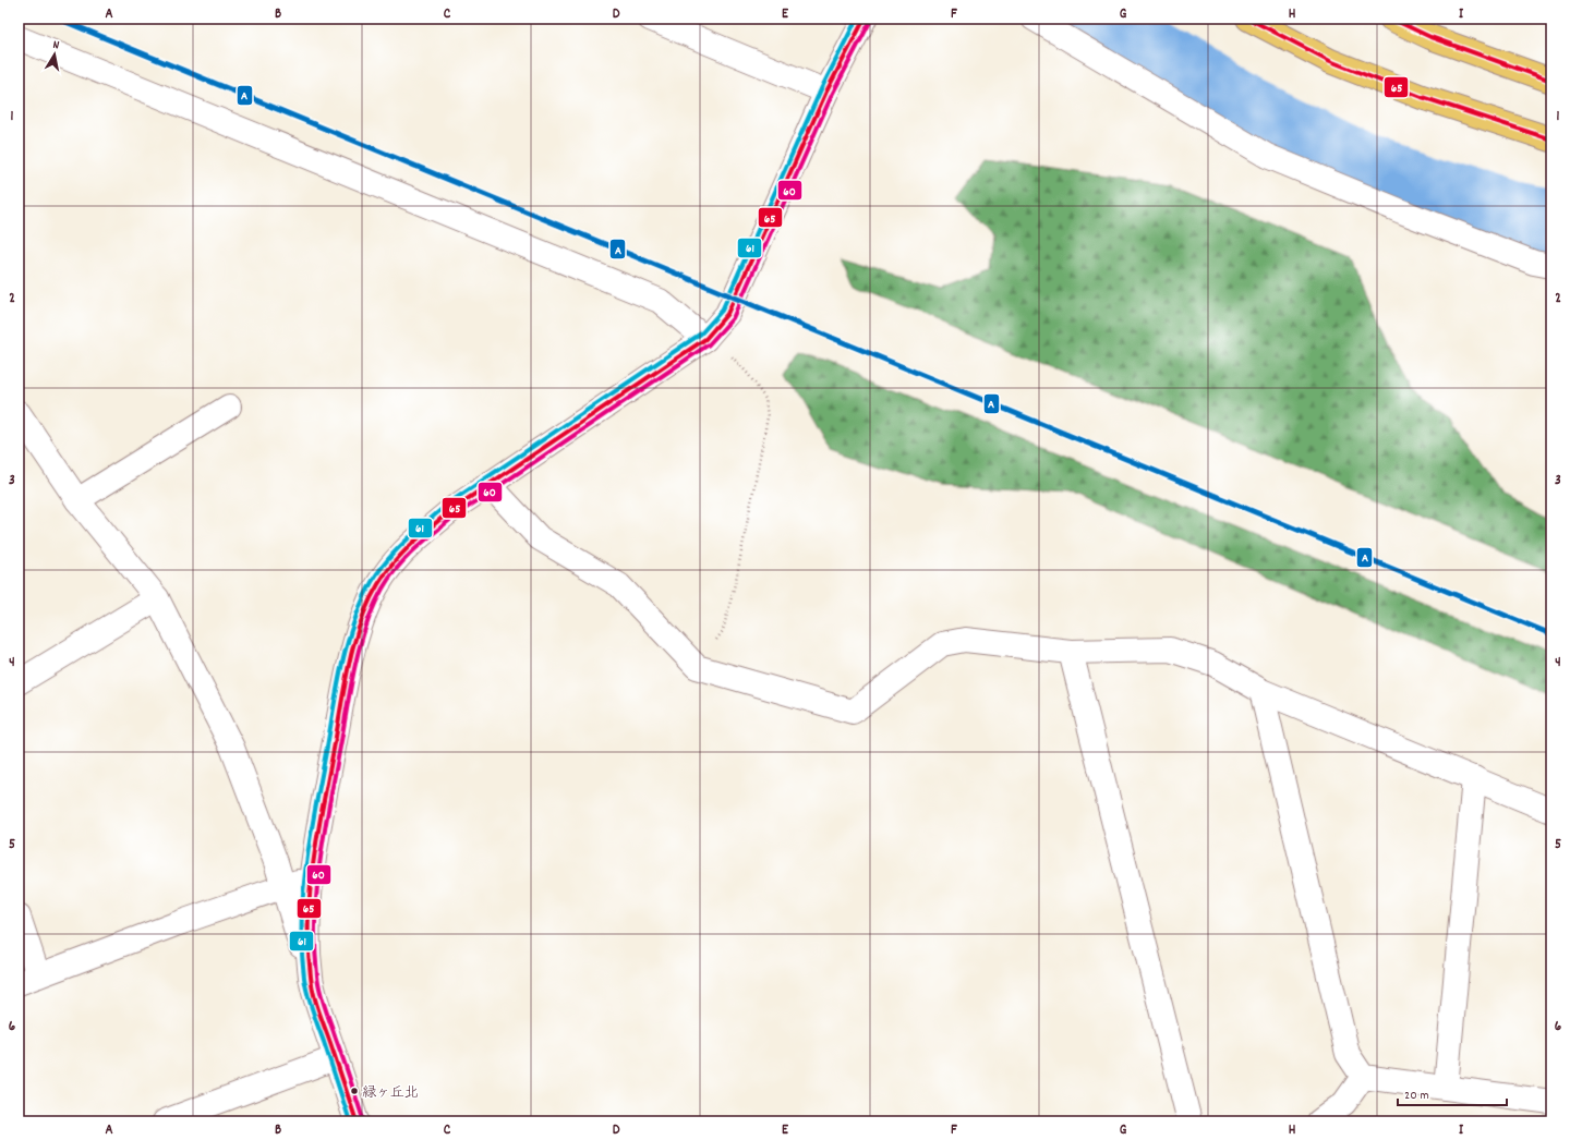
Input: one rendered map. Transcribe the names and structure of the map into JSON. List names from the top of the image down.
{
  "places": ["緑ヶ丘北"],
  "lines": [
    "transit line A",
    "transit line 65",
    "transit line 61",
    "transit line 60"
  ],
  "scale_bar": "20 m",
  "north": "top",
  "grid": {
    "columns": [
      "A",
      "B",
      "C",
      "D",
      "E",
      "F",
      "G",
      "H",
      "I"
    ],
    "rows": [
      "1",
      "2",
      "3",
      "4",
      "5",
      "6"
    ]
  }
}
